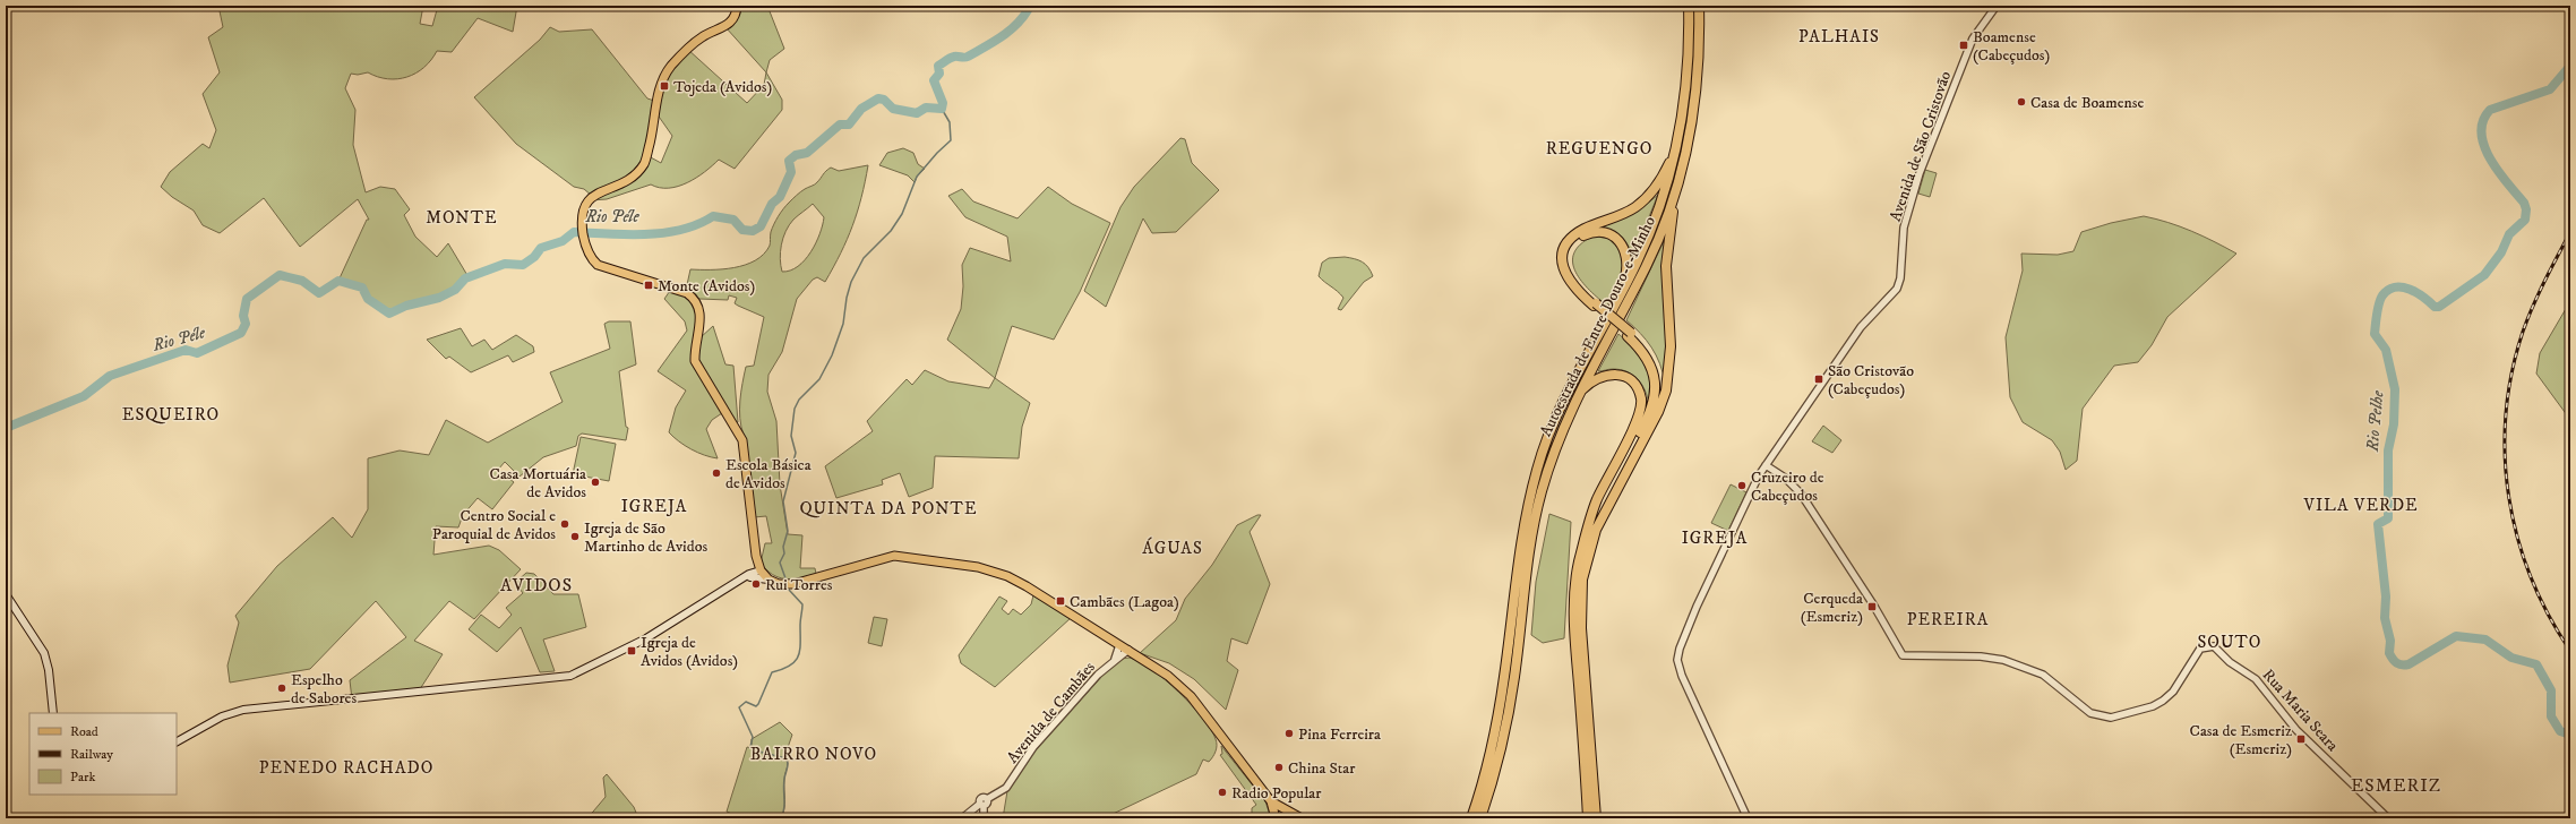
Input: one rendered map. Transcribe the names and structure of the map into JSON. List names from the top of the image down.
{
  "streets": {
    "highway": ["Autoestrada de Entre-Douro-e-Minho"],
    "street": ["Avenida de São Cristovão", "Rua Maria Seara", "Avenida de Cambães"]
  },
  "crossings": [
    ["Avenida de São Cristovão", "Rua Maria Seara"]
  ],
  "districts": [
    "PALHAIS",
    "REGUENGO",
    "MONTE",
    "ESQUEIRO",
    "VILA VERDE",
    "IGREJA",
    "QUINTA DA PONTE",
    "IGREJA",
    "ÁGUAS",
    "AVIDOS",
    "PEREIRA",
    "SOUTO",
    "BAIRRO NOVO",
    "PENEDO RACHADO",
    "ESMERIZ"
  ],
  "water": ["Rio Péle", "Rio Pelhe"],
  "places": {
    "transit": [
      "Boamense (Cabeçudos)",
      "Tojeda (Avidos)",
      "Monte (Avidos)",
      "São Cristovão (Cabeçudos)",
      "Cambães (Lagoa)",
      "Cerqueda (Esmeriz)",
      "Igreja de Avidos (Avidos)",
      "Casa de Esmeriz (Esmeriz)"
    ],
    "other": [
      "Casa de Boamense",
      "Escola Básica de Avidos",
      "Casa Mortuária de Avidos",
      "Cruzeiro de Cabeçudos",
      "Centro Social e Paroquial de Avidos",
      "Igreja de São Martinho de Avidos",
      "Rui Torres",
      "Espelho de Sabores",
      "Pina Ferreira",
      "China Star",
      "Radio Popular"
    ]
  },
  "legend": ["Road", "Railway", "Park"]
}
